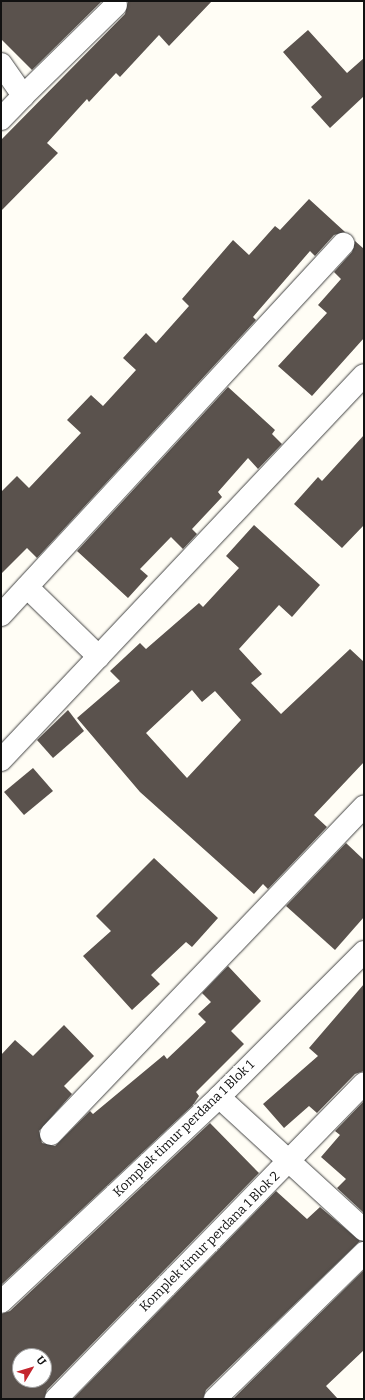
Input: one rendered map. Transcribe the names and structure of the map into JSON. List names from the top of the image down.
{
  "streets": {
    "street": ["Komplek timur perdana 1 Blok 1", "Komplek timur perdana 1 Blok 2"]
  },
  "north": "top right"
}
